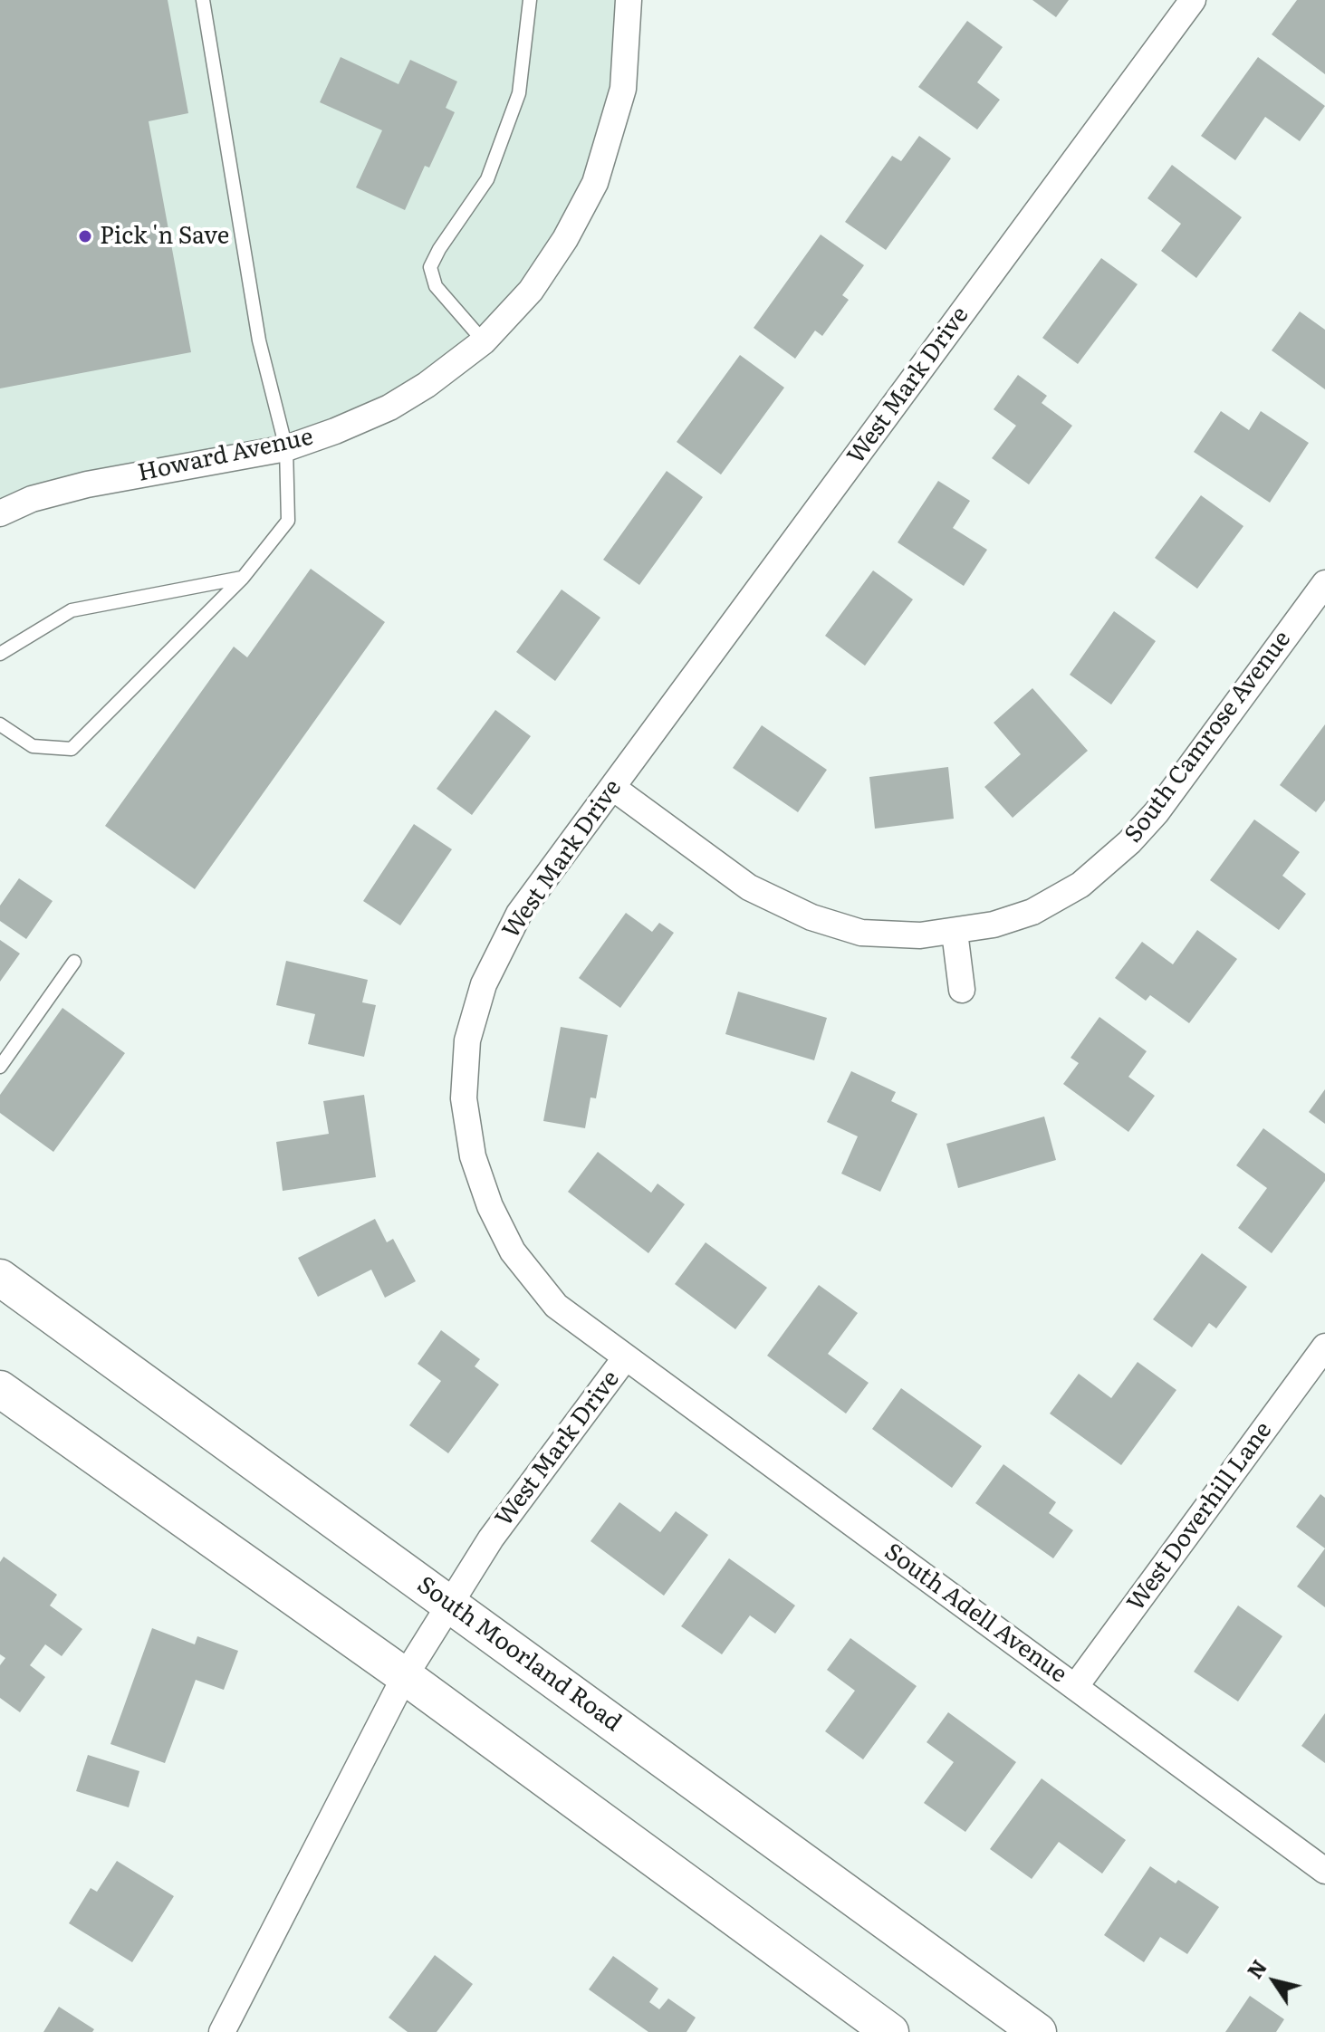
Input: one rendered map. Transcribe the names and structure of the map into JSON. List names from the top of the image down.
{
  "streets": {
    "main road": ["South Moorland Road"],
    "street": [
      "West Mark Drive",
      "Howard Avenue",
      "South Camrose Avenue",
      "West Doverhill Lane",
      "South Adell Avenue"
    ]
  },
  "crossings": [
    ["West Mark Drive", "South Camrose Avenue"],
    ["West Mark Drive", "South Adell Avenue"],
    ["West Mark Drive", "South Moorland Road"],
    ["West Doverhill Lane", "South Adell Avenue"]
  ],
  "places": ["Pick 'n Save"],
  "north": "top left"
}
